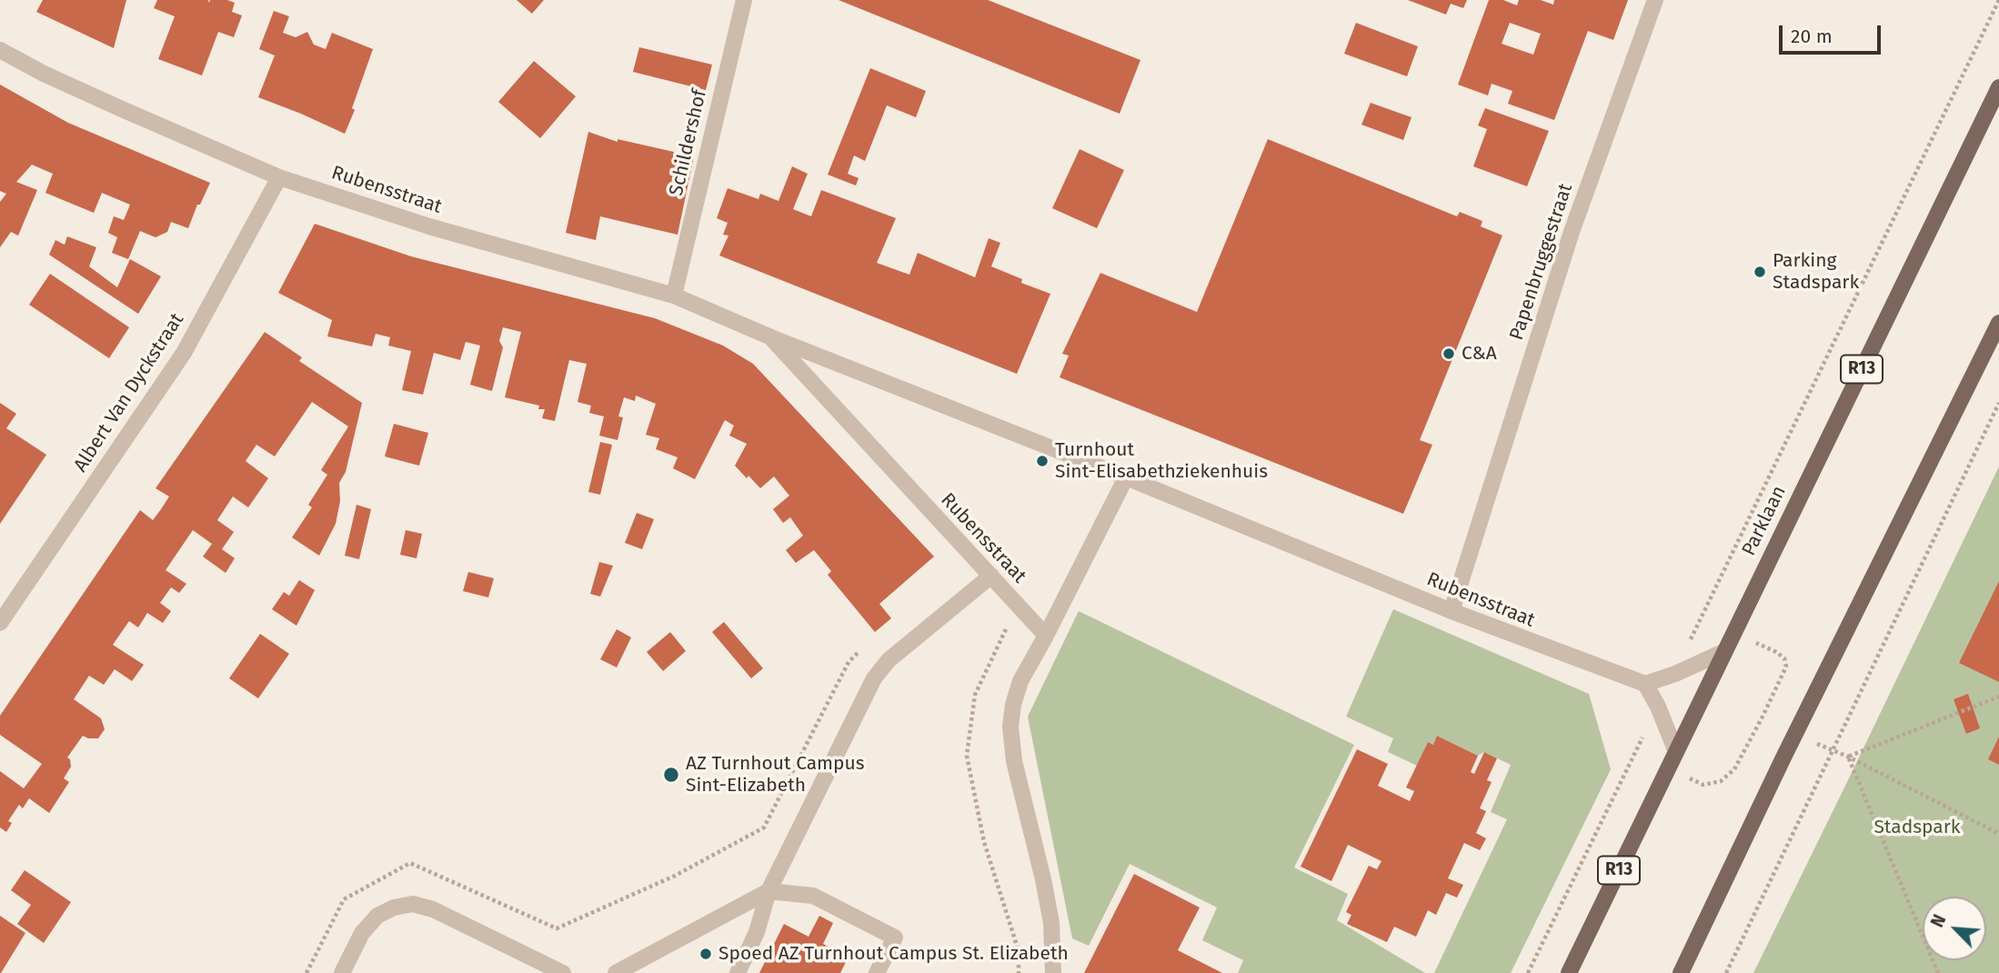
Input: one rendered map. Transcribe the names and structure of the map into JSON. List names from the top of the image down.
{
  "streets": {
    "main road": ["R13", "Parklaan"],
    "street": [
      "Schildershof",
      "Rubensstraat",
      "Papenbruggestraat",
      "Albert Van Dyckstraat"
    ]
  },
  "crossings": [
    ["Schildershof", "Rubensstraat"],
    ["Rubensstraat", "Papenbruggestraat"],
    ["Rubensstraat", "Albert Van Dyckstraat"]
  ],
  "parks": ["Stadspark"],
  "places": [
    "Parking Stadspark",
    "C&A",
    "Turnhout Sint-Elisabethziekenhuis",
    "AZ Turnhout Campus Sint-Elizabeth",
    "Spoed AZ Turnhout Campus St. Elizabeth"
  ],
  "scale_bar": "20 m",
  "north": "top left"
}
